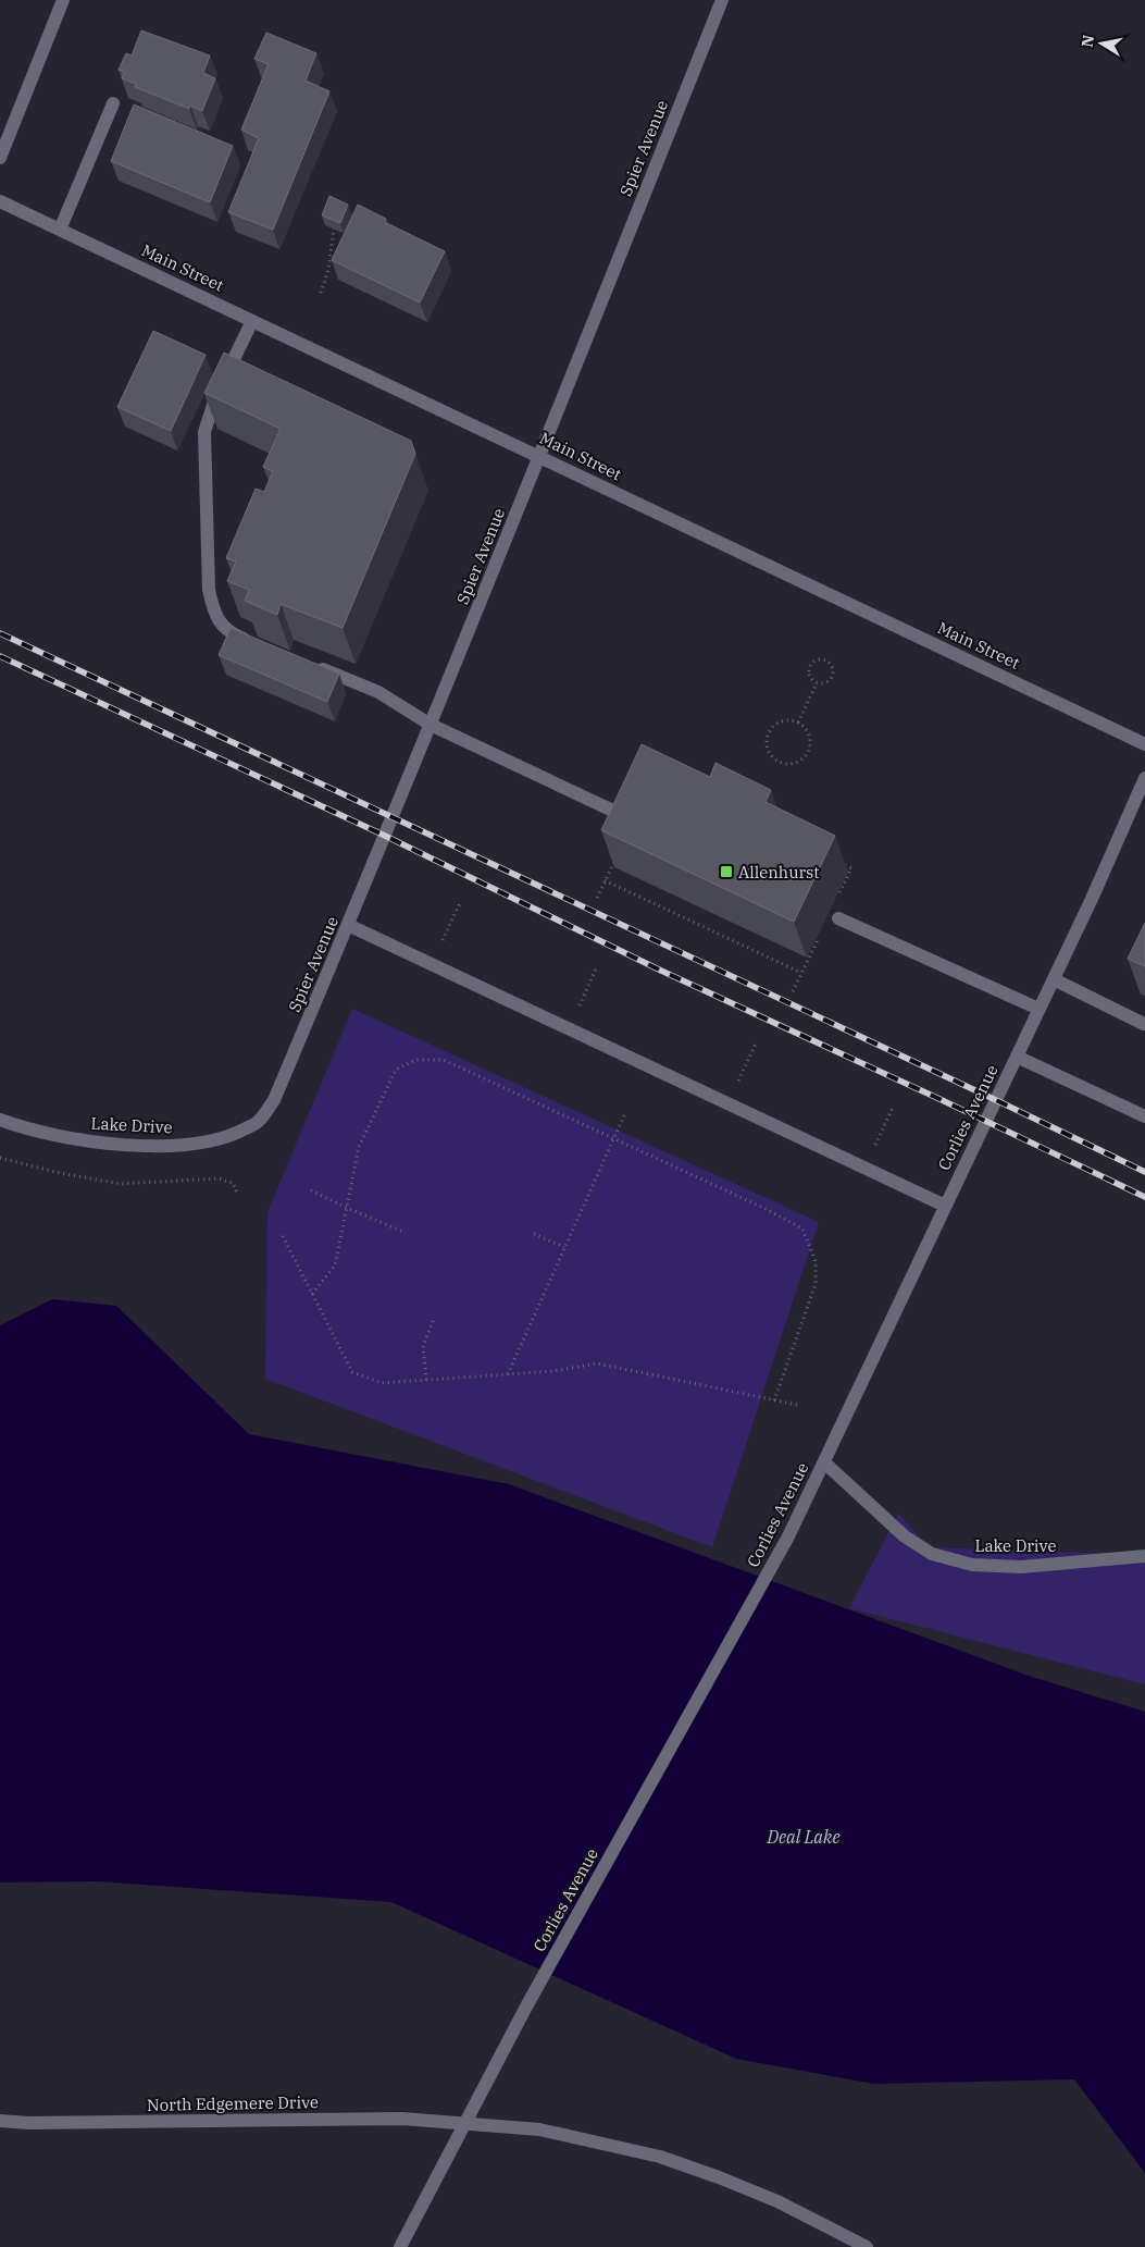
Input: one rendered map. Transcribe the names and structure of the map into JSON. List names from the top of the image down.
{
  "streets": {
    "street": [
      "Spier Avenue",
      "Main Street",
      "Corlies Avenue",
      "Lake Drive",
      "North Edgemere Drive"
    ]
  },
  "crossings": [
    ["Spier Avenue", "Main Street"],
    ["Spier Avenue", "Lake Drive"],
    ["Corlies Avenue", "Lake Drive"],
    ["Corlies Avenue", "North Edgemere Drive"]
  ],
  "water": ["Deal Lake"],
  "places": {
    "transit": ["Allenhurst"]
  },
  "north": "left"
}
